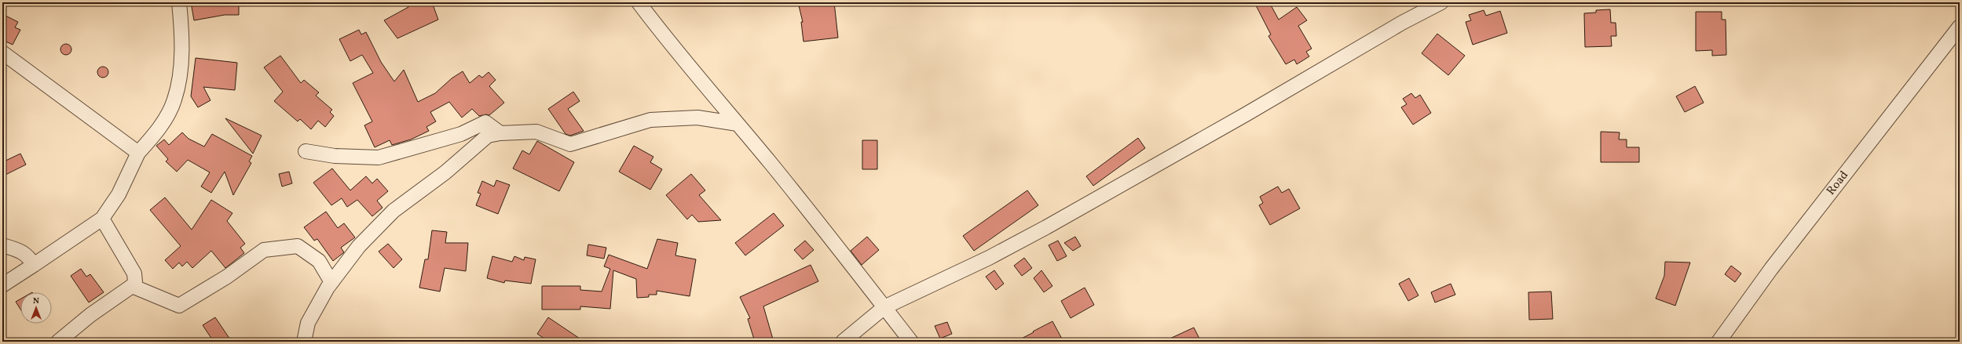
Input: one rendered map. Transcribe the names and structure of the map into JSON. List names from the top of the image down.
{
  "streets": {
    "street": ["Road"]
  },
  "north": "top"
}
